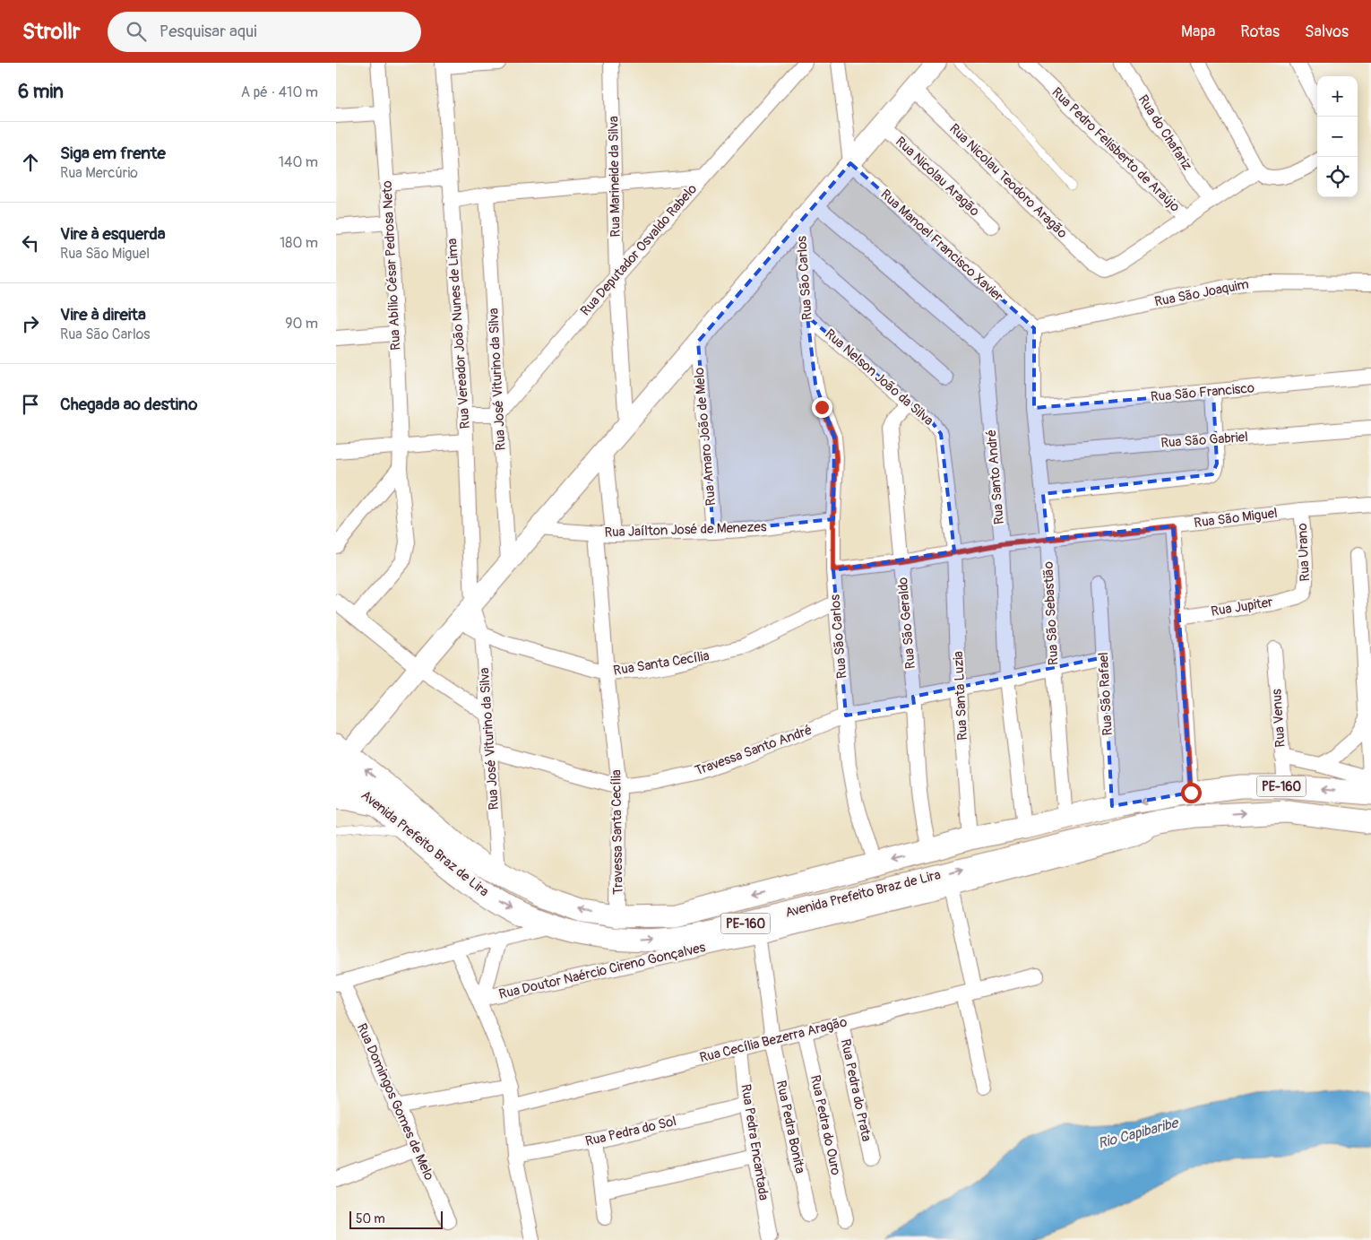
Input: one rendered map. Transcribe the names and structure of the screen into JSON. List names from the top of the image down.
{
  "streets": {
    "main road": ["PE-160", "Avenida Prefeito Braz de Lira"],
    "street": [
      "Rua do Chafariz",
      "Rua Pedro Felisberto de Araújo",
      "Rua Marineide da Silva",
      "Rua Nicolau Aragão",
      "Rua Nicolau Teodoro Aragão",
      "Rua Manoel Francisco Xavier",
      "Rua Deputador Osvaldo Rabelo",
      "Rua Abílio César Pedrosa Neto",
      "Rua São Carlos",
      "Rua São Joaquim",
      "Rua Vereador João Nunes de Lima",
      "Rua Nelson João da Silva",
      "Rua José Viturino da Silva",
      "Rua São Francisco",
      "Rua Amaro João de Melo",
      "Rua São Gabriel",
      "Rua Santo André",
      "Rua São Miguel",
      "Rua Jaílton José de Menezes",
      "Rua Urano",
      "Rua Jupiter",
      "Rua São Sebastião",
      "Rua São Geraldo",
      "Rua Santa Cecília",
      "Rua São Rafael",
      "Rua Santa Luzia",
      "Rua Venus",
      "Travessa Santo André",
      "Travessa Santa Cecília",
      "Rua Doutor Naércio Cireno Gonçalves",
      "Rua Cecília Bezerra Aragão",
      "Rua Pedra do Prata",
      "Rua Domingos Gomes de Melo",
      "Rua Pedra do Ouro",
      "Rua Pedra Bonita",
      "Rua Pedra do Sol",
      "Rua Pedra Encantada"
    ]
  },
  "crossings": [
    ["Rua Pedro Felisberto de Araújo", "Rua Nicolau Teodoro Aragão"],
    ["Rua Marineide da Silva", "Rua Deputador Osvaldo Rabelo"],
    ["Rua Manoel Francisco Xavier", "Rua São Joaquim"],
    ["Rua Manoel Francisco Xavier", "Rua São Sebastião"],
    ["Rua Deputador Osvaldo Rabelo", "Rua José Viturino da Silva"],
    ["Rua São Carlos", "Rua Nelson João da Silva"],
    ["Rua São Carlos", "Rua São Miguel"],
    ["Rua São Carlos", "Rua Jaílton José de Menezes"],
    ["Rua São Carlos", "Rua Santa Cecília"],
    ["Rua São Carlos", "Travessa Santo André"],
    ["Rua São Carlos", "Avenida Prefeito Braz de Lira"],
    ["Rua São Joaquim", "Rua São Sebastião"],
    ["Rua Vereador João Nunes de Lima", "Rua José Viturino da Silva"],
    ["Rua Nelson João da Silva", "Rua São Miguel"],
    ["Rua Nelson João da Silva", "Rua São Geraldo"],
    ["Rua Nelson João da Silva", "Rua Santa Luzia"],
    ["Rua José Viturino da Silva", "Rua Santa Cecília"],
    ["Rua José Viturino da Silva", "Travessa Santo André"],
    ["Rua José Viturino da Silva", "Avenida Prefeito Braz de Lira"],
    ["Rua São Francisco", "Rua São Sebastião"],
    ["Rua Amaro João de Melo", "Rua Jaílton José de Menezes"],
    ["Rua São Gabriel", "Rua São Sebastião"],
    ["Rua Santo André", "Rua São Miguel"],
    ["Rua Santo André", "Travessa Santo André"],
    ["Rua Santo André", "Avenida Prefeito Braz de Lira"],
    ["Rua São Miguel", "Rua Urano"],
    ["Rua São Miguel", "Rua São Sebastião"],
    ["Rua São Miguel", "Rua São Geraldo"],
    ["Rua São Miguel", "Rua Santa Luzia"],
    ["Rua Jaílton José de Menezes", "Travessa Santa Cecília"],
    ["Rua Urano", "Rua Jupiter"],
    ["Rua São Sebastião", "Travessa Santo André"],
    ["Rua São Sebastião", "Avenida Prefeito Braz de Lira"],
    ["Rua São Geraldo", "Travessa Santo André"],
    ["Rua São Geraldo", "Avenida Prefeito Braz de Lira"],
    ["Rua Santa Cecília", "Travessa Santa Cecília"],
    ["Rua São Rafael", "Travessa Santo André"],
    ["Rua São Rafael", "Avenida Prefeito Braz de Lira"],
    ["Rua Santa Luzia", "Travessa Santo André"],
    ["Rua Santa Luzia", "Avenida Prefeito Braz de Lira"],
    ["Rua Venus", "PE-160"],
    ["Travessa Santo André", "Travessa Santa Cecília"],
    ["PE-160", "Avenida Prefeito Braz de Lira"],
    ["Travessa Santa Cecília", "Avenida Prefeito Braz de Lira"],
    ["Avenida Prefeito Braz de Lira", "Rua Doutor Naércio Cireno Gonçalves"],
    ["Avenida Prefeito Braz de Lira", "Rua Pedra Bonita"],
    ["Rua Doutor Naércio Cireno Gonçalves", "Rua Pedra Bonita"],
    ["Rua Cecília Bezerra Aragão", "Rua Pedra do Prata"],
    ["Rua Cecília Bezerra Aragão", "Rua Pedra do Ouro"],
    ["Rua Cecília Bezerra Aragão", "Rua Pedra Bonita"],
    ["Rua Cecília Bezerra Aragão", "Rua Pedra Encantada"],
    ["Rua Pedra do Sol", "Rua Pedra Encantada"]
  ],
  "water": ["Rio Capibaribe"],
  "scale_bar": "50 m",
  "page": {
    "header": "Strollr",
    "search": "Pesquisar aqui",
    "nav": ["Mapa", "Rotas", "Salvos"],
    "heading": ["6 min", "A pé · 410 m"],
    "map_buttons": ["+", "−"],
    "list": [
      ["Siga em frente", "Rua Mercúrio", "140 m"],
      ["Vire à esquerda", "Rua São Miguel", "180 m"],
      ["Vire à direita", "Rua São Carlos", "90 m"],
      "Chegada ao destino"
    ],
    "scale": "50 m"
  }
}
